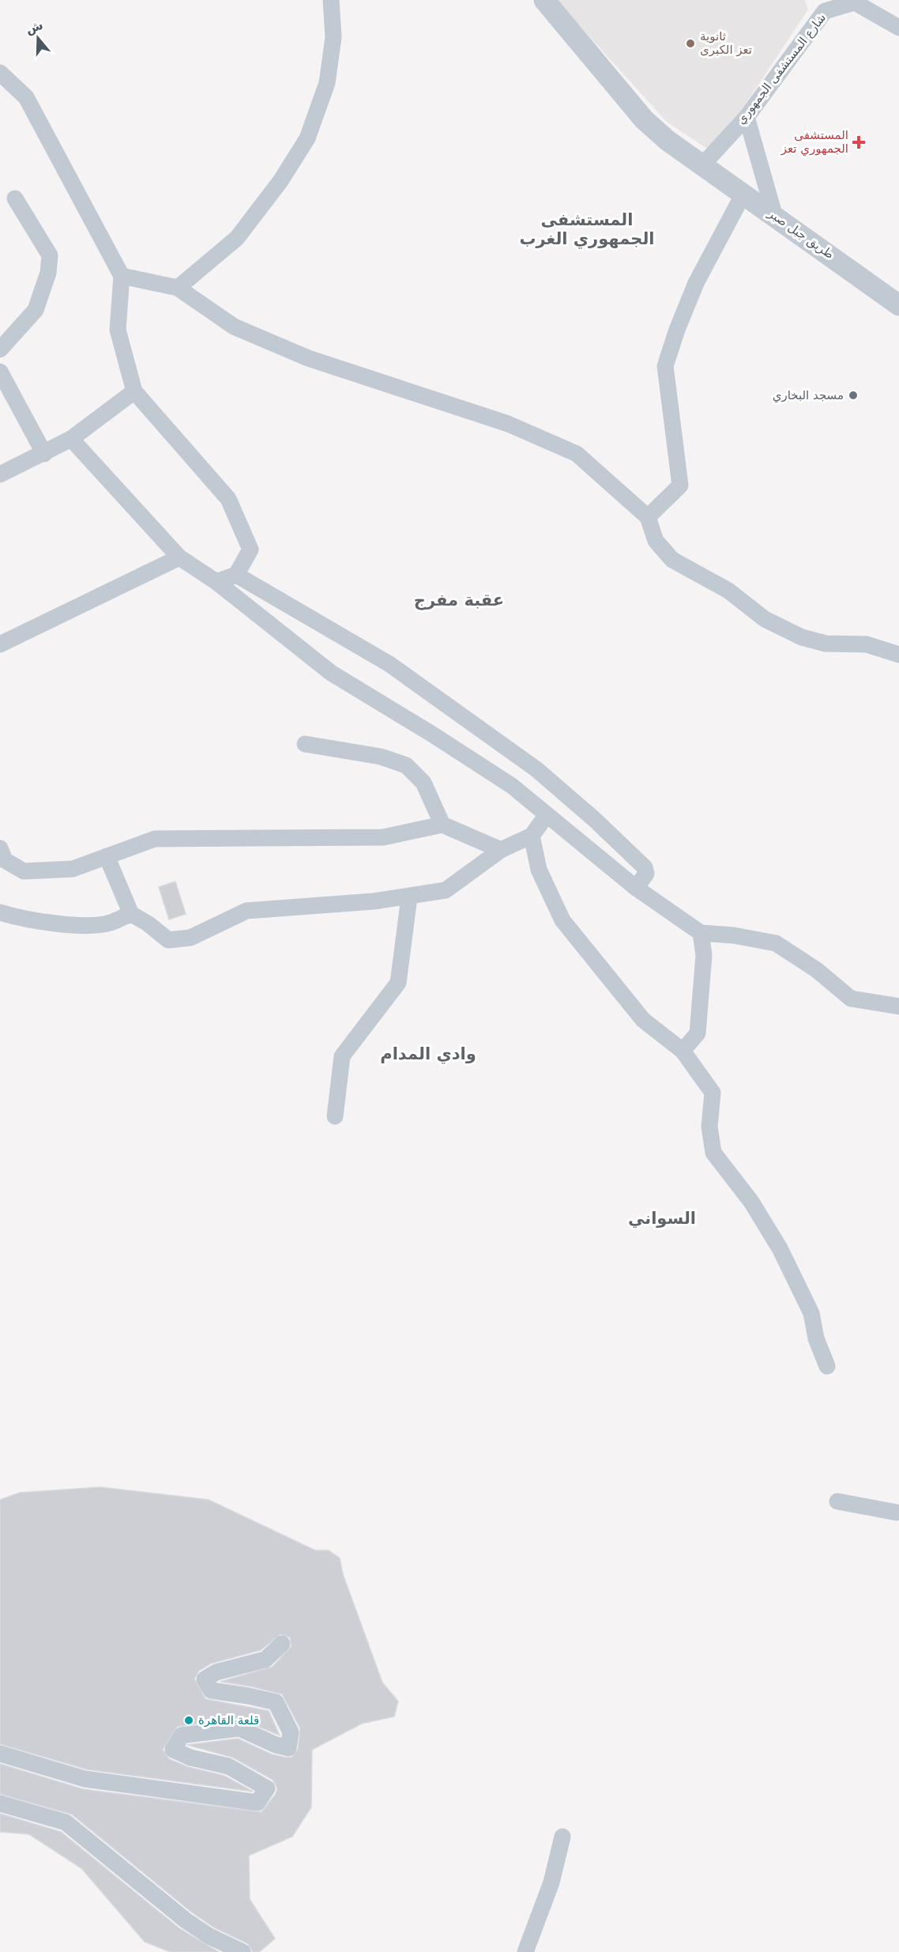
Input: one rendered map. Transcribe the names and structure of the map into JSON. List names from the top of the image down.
{
  "streets": {
    "street": ["شارع المستشفى الجمهوري", "طريق جبل صبر"]
  },
  "crossings": [
    ["شارع المستشفى الجمهوري", "طريق جبل صبر"]
  ],
  "districts": [
    "المستشفى الجمهوري الغرب",
    "عقبة مفرج",
    "وادي المدام",
    "السواني"
  ],
  "places": {
    "other": ["ثانوية تعز الكبرى", "مسجد البخاري", "قلعة القاهرة"],
    "health": ["المستشفى الجمهوري تعز"]
  },
  "north": "top"
}
